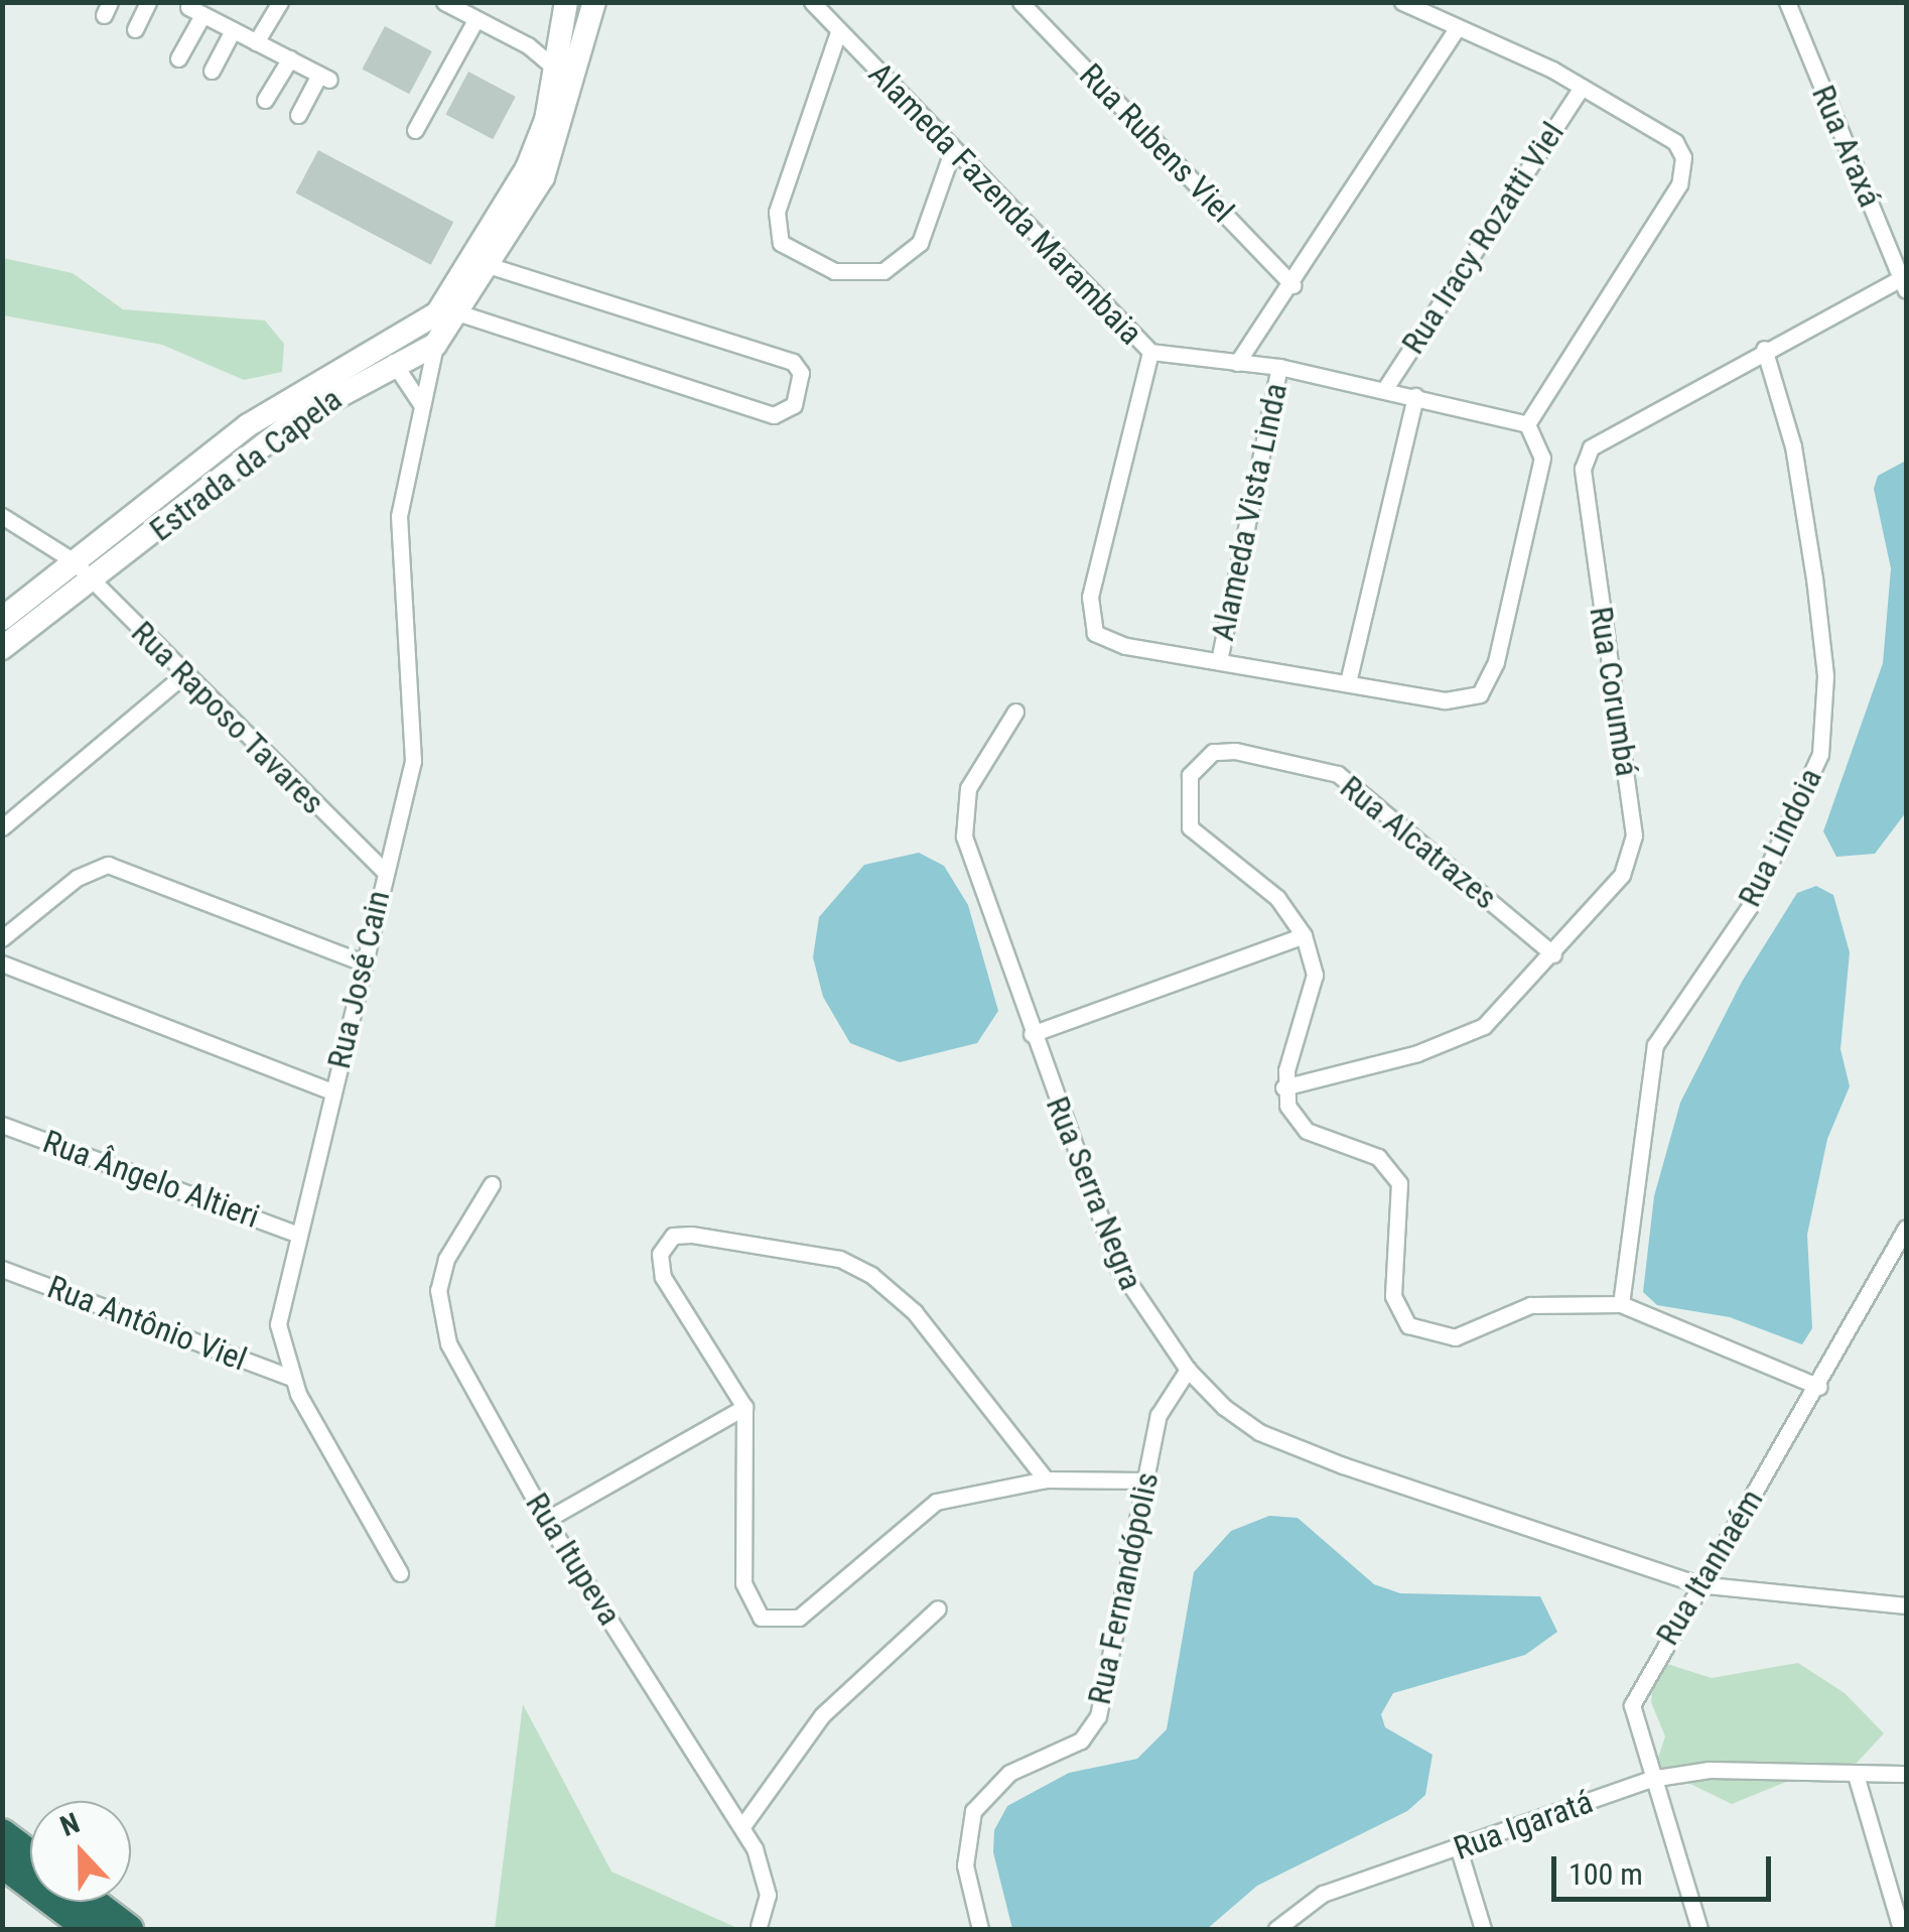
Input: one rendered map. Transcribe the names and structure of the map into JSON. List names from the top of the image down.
{
  "streets": {
    "main road": ["Estrada da Capela"],
    "street": [
      "Rua Rubens Viel",
      "Rua Araxá",
      "Alameda Fazenda Marambaia",
      "Rua Iracy Rozatti Viel",
      "Alameda Vista Linda",
      "Rua Corumbá",
      "Rua Raposo Tavares",
      "Rua Lindoia",
      "Rua Alcatrazes",
      "Rua José Cain",
      "Rua Ângelo Altieri",
      "Rua Serra Negra",
      "Rua Antônio Viel",
      "Rua Itupeva",
      "Rua Itanhaém",
      "Rua Fernandópolis",
      "Rua Igaratá"
    ]
  },
  "crossings": [
    ["Rua Araxá", "Rua Corumbá"],
    ["Alameda Fazenda Marambaia", "Rua Iracy Rozatti Viel"],
    ["Alameda Fazenda Marambaia", "Alameda Vista Linda"],
    ["Estrada da Capela", "Rua Raposo Tavares"],
    ["Estrada da Capela", "Rua José Cain"],
    ["Rua Corumbá", "Rua Lindoia"],
    ["Rua Corumbá", "Rua Alcatrazes"],
    ["Rua Raposo Tavares", "Rua José Cain"],
    ["Rua José Cain", "Rua Ângelo Altieri"],
    ["Rua José Cain", "Rua Antônio Viel"],
    ["Rua Serra Negra", "Rua Itanhaém"],
    ["Rua Serra Negra", "Rua Fernandópolis"],
    ["Rua Itanhaém", "Rua Igaratá"]
  ],
  "scale_bar": "100 m",
  "north": "top"
}
